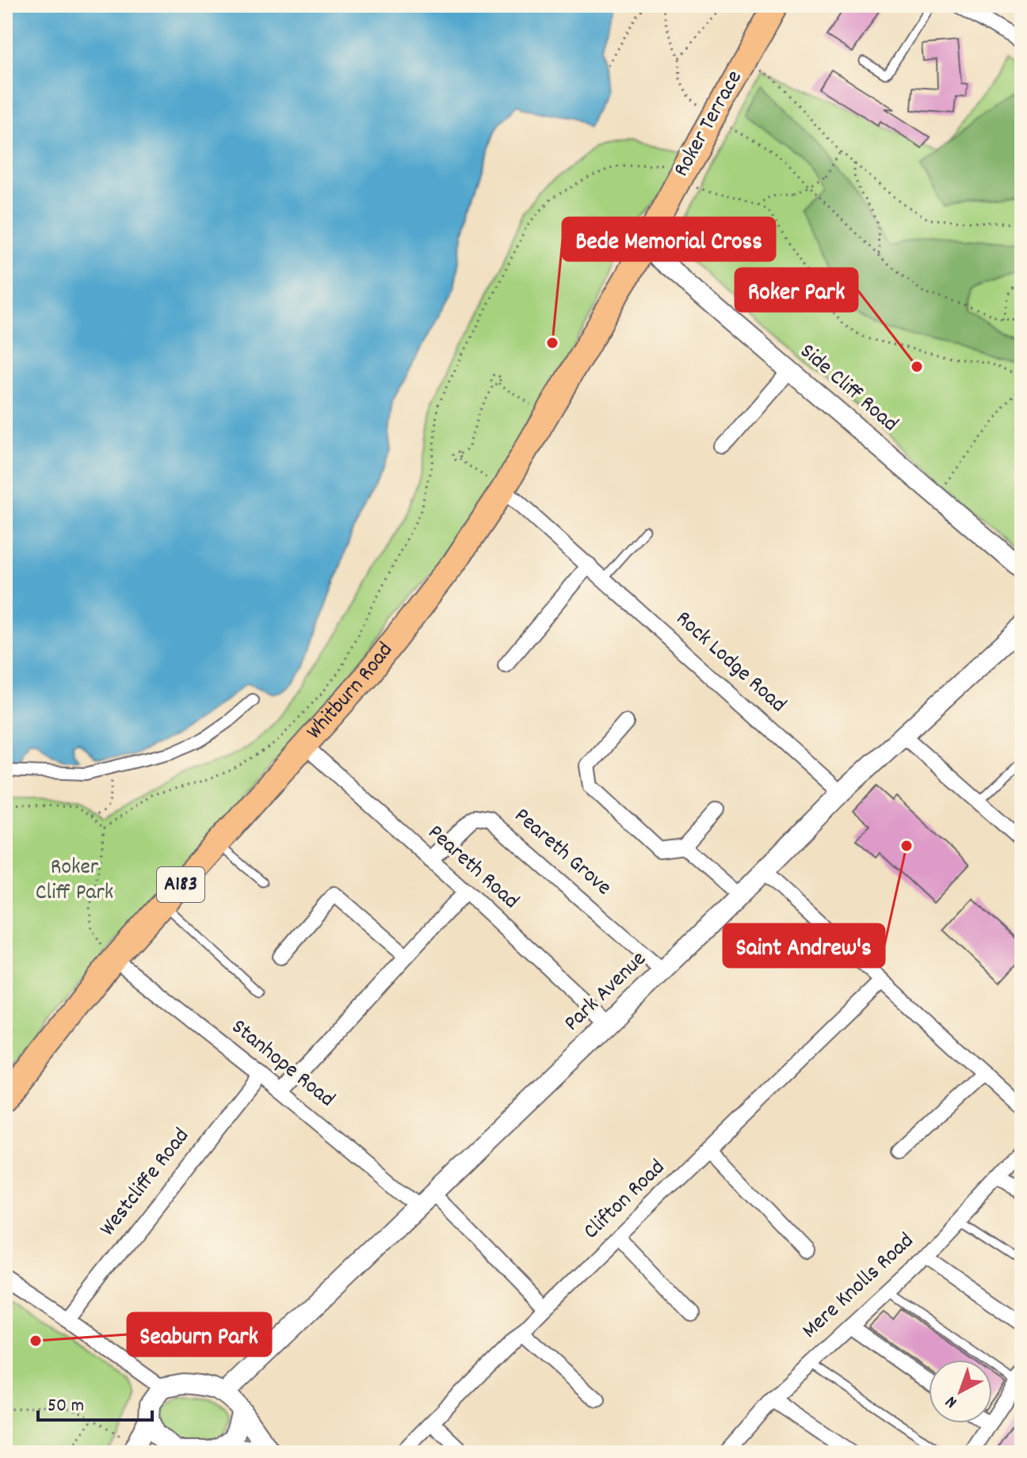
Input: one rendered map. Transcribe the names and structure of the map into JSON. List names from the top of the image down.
{
  "streets": {
    "main road": ["Roker Terrace", "Whitburn Road", "A183"],
    "street": [
      "Side Cliff Road",
      "Rock Lodge Road",
      "Peareth Grove",
      "Peareth Road",
      "Park Avenue",
      "Stanhope Road",
      "Westcliffe Road",
      "Clifton Road",
      "Mere Knolls Road"
    ]
  },
  "crossings": [
    ["Roker Terrace", "Side Cliff Road"],
    ["Roker Terrace", "Whitburn Road"],
    ["Side Cliff Road", "Whitburn Road"],
    ["Rock Lodge Road", "Whitburn Road"],
    ["Rock Lodge Road", "Park Avenue"],
    ["Whitburn Road", "Peareth Road"],
    ["Whitburn Road", "Stanhope Road"],
    ["Peareth Grove", "Peareth Road"],
    ["Peareth Grove", "Park Avenue"],
    ["Peareth Road", "Park Avenue"],
    ["Park Avenue", "Stanhope Road"],
    ["Stanhope Road", "Westcliffe Road"],
    ["Stanhope Road", "Clifton Road"]
  ],
  "parks": ["Roker Cliff Park"],
  "places": [
    "Bede Memorial Cross",
    "Roker Park",
    "Saint Andrew's",
    "Seaburn Park"
  ],
  "scale_bar": "50 m",
  "north": "bottom left"
}
